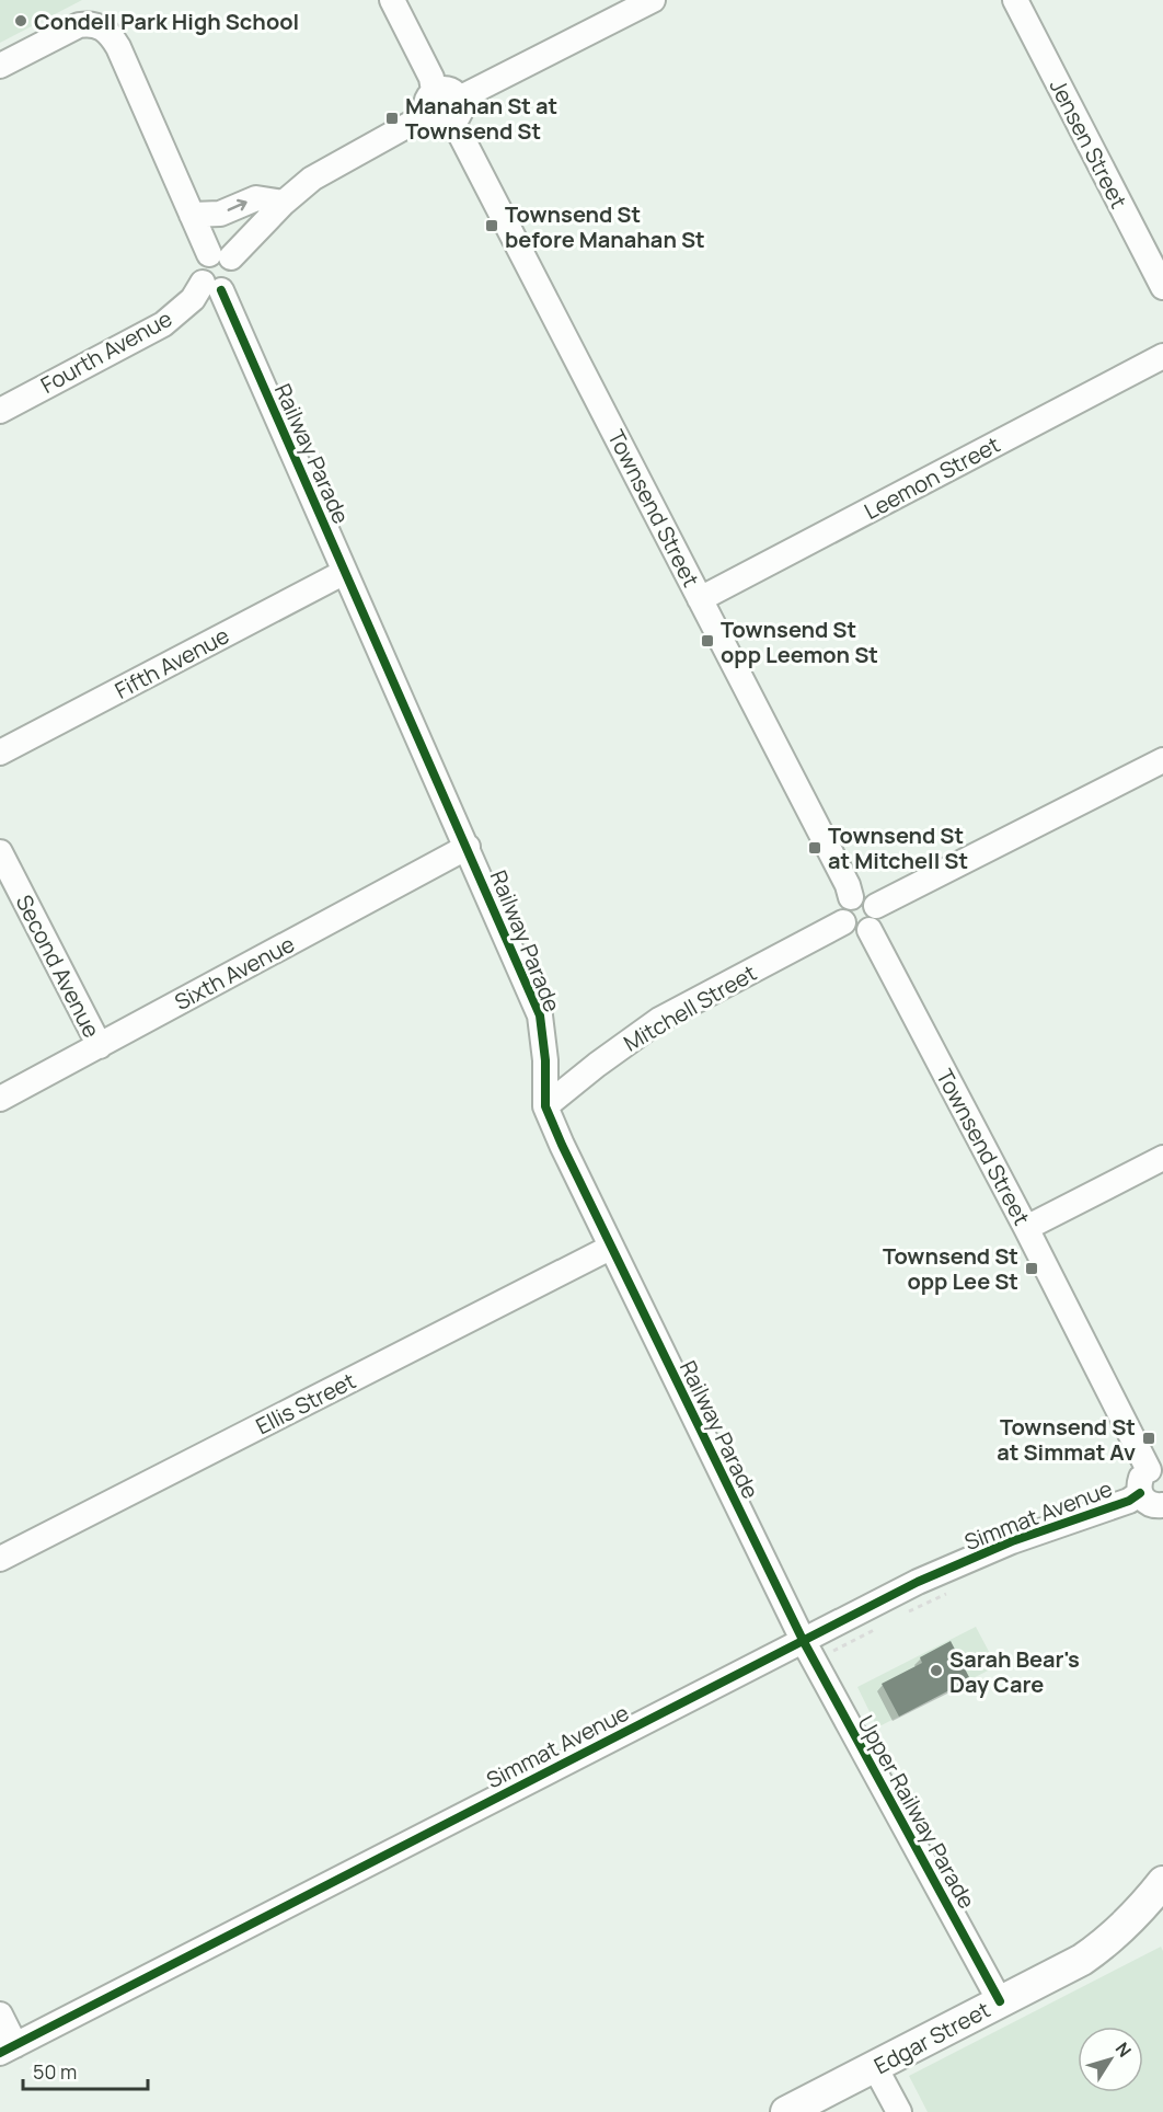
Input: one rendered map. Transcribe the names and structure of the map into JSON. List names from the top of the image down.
{
  "streets": {
    "main road": ["Edgar Street"],
    "street": [
      "Jensen Street",
      "Fourth Avenue",
      "Railway Parade",
      "Leemon Street",
      "Townsend Street",
      "Fifth Avenue",
      "Second Avenue",
      "Sixth Avenue",
      "Mitchell Street",
      "Ellis Street",
      "Simmat Avenue",
      "Upper Railway Parade"
    ]
  },
  "crossings": [
    ["Fourth Avenue", "Railway Parade"],
    ["Railway Parade", "Fifth Avenue"],
    ["Railway Parade", "Sixth Avenue"],
    ["Railway Parade", "Mitchell Street"],
    ["Railway Parade", "Ellis Street"],
    ["Railway Parade", "Simmat Avenue"],
    ["Railway Parade", "Upper Railway Parade"],
    ["Leemon Street", "Townsend Street"],
    ["Townsend Street", "Mitchell Street"],
    ["Townsend Street", "Simmat Avenue"],
    ["Second Avenue", "Sixth Avenue"],
    ["Simmat Avenue", "Upper Railway Parade"],
    ["Upper Railway Parade", "Edgar Street"]
  ],
  "places": {
    "other": ["Condell Park High School", "Sarah Bear's Day Care"],
    "transit": [
      "Manahan St at Townsend St",
      "Townsend St before Manahan St",
      "Townsend St opp Leemon St",
      "Townsend St at Mitchell St",
      "Townsend St opp Lee St",
      "Townsend St at Simmat Av"
    ]
  },
  "scale_bar": "50 m",
  "north": "top right"
}
